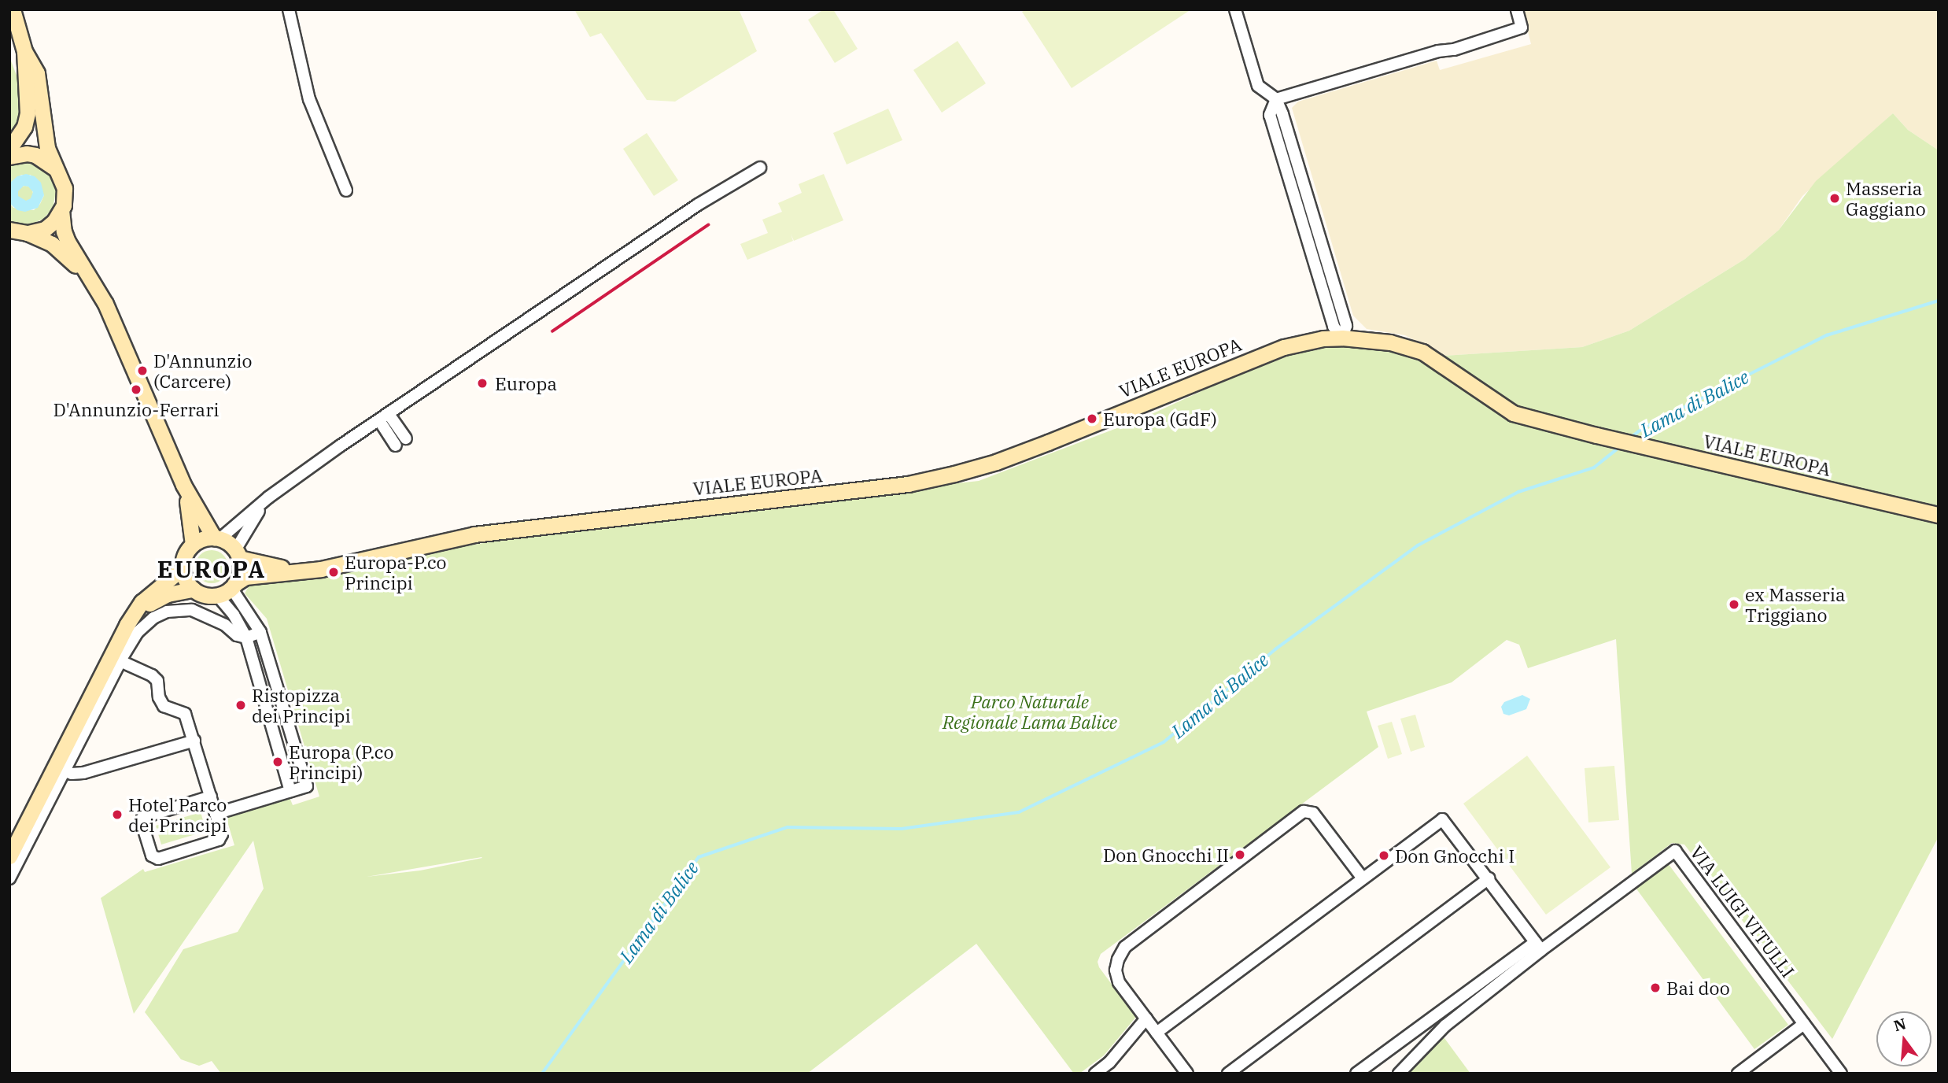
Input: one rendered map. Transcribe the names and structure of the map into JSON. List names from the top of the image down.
{
  "streets": {
    "main road": ["VIALE EUROPA"],
    "street": ["VIA LUIGI VITULLI"]
  },
  "districts": ["EUROPA"],
  "water": ["Lama di Balice"],
  "parks": ["Parco Naturale Regionale Lama Balice"],
  "places": [
    "Masseria Gaggiano",
    "D'Annunzio (Carcere)",
    "Europa",
    "D'Annunzio-Ferrari",
    "Europa (GdF)",
    "Europa-P.co Principi",
    "ex Masseria Triggiano",
    "Ristopizza dei Principi",
    "Europa (P.co Principi)",
    "Hotel Parco dei Principi",
    "Don Gnocchi II",
    "Don Gnocchi I",
    "Bai doo"
  ],
  "north": "top"
}
